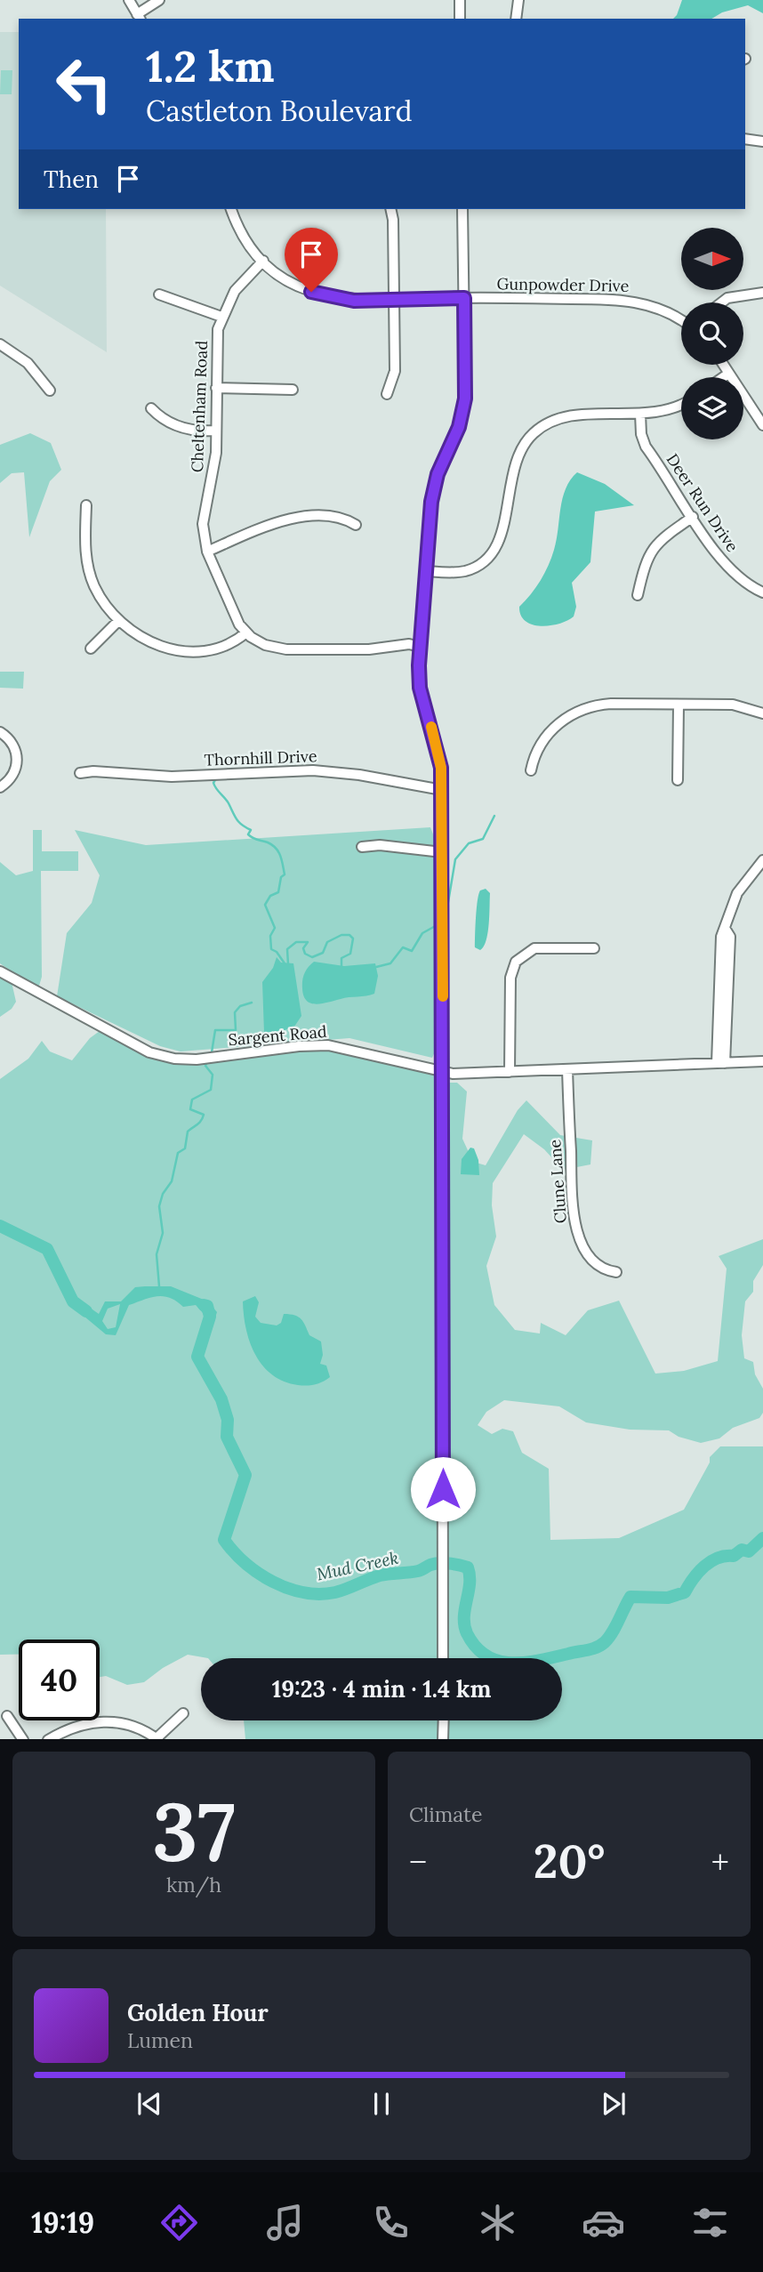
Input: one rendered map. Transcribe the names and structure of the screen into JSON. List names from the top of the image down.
{
  "streets": {
    "street": [
      "Gunpowder Drive",
      "Cheltenham Road",
      "Deer Run Drive",
      "Thornhill Drive",
      "Sargent Road",
      "Clune Lane"
    ]
  },
  "crossings": [
    ["Gunpowder Drive", "Cheltenham Road"],
    ["Sargent Road", "Clune Lane"]
  ],
  "water": ["Mud Creek"],
  "north": "right",
  "page": {
    "turn": ["1.2 km", "Castleton Boulevard"],
    "then": "Then",
    "limit": "40",
    "trip": "19:23 · 4 min · 1.4 km",
    "tile": [
      ["37", "km/h"],
      "Climate"
    ],
    "heat": ["−", "20°", "+"],
    "song": ["Golden Hour", "Lumen"],
    "tabs": "19:19"
  }
}
